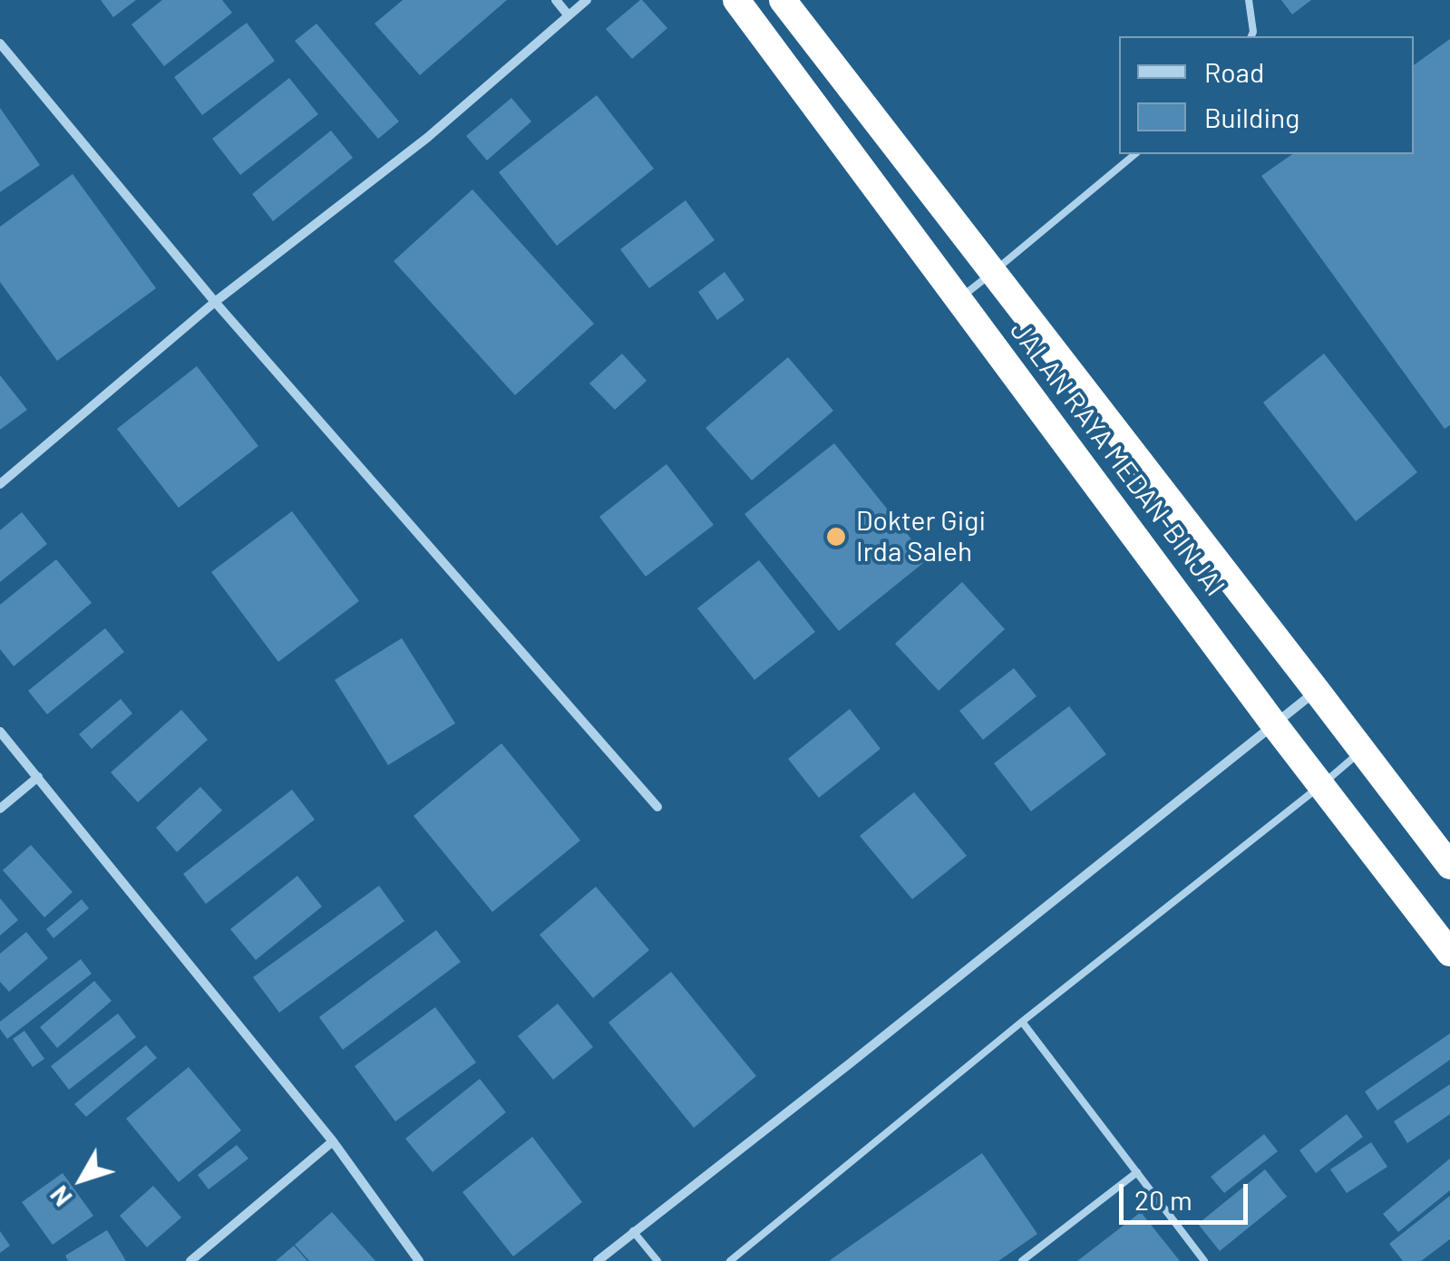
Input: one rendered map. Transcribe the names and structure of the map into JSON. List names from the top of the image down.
{
  "streets": {
    "highway": ["JALAN RAYA MEDAN-BINJAI"]
  },
  "places": ["Dokter Gigi Irda Saleh"],
  "legend": ["Road", "Building"],
  "scale_bar": "20 m",
  "north": "bottom left"
}
